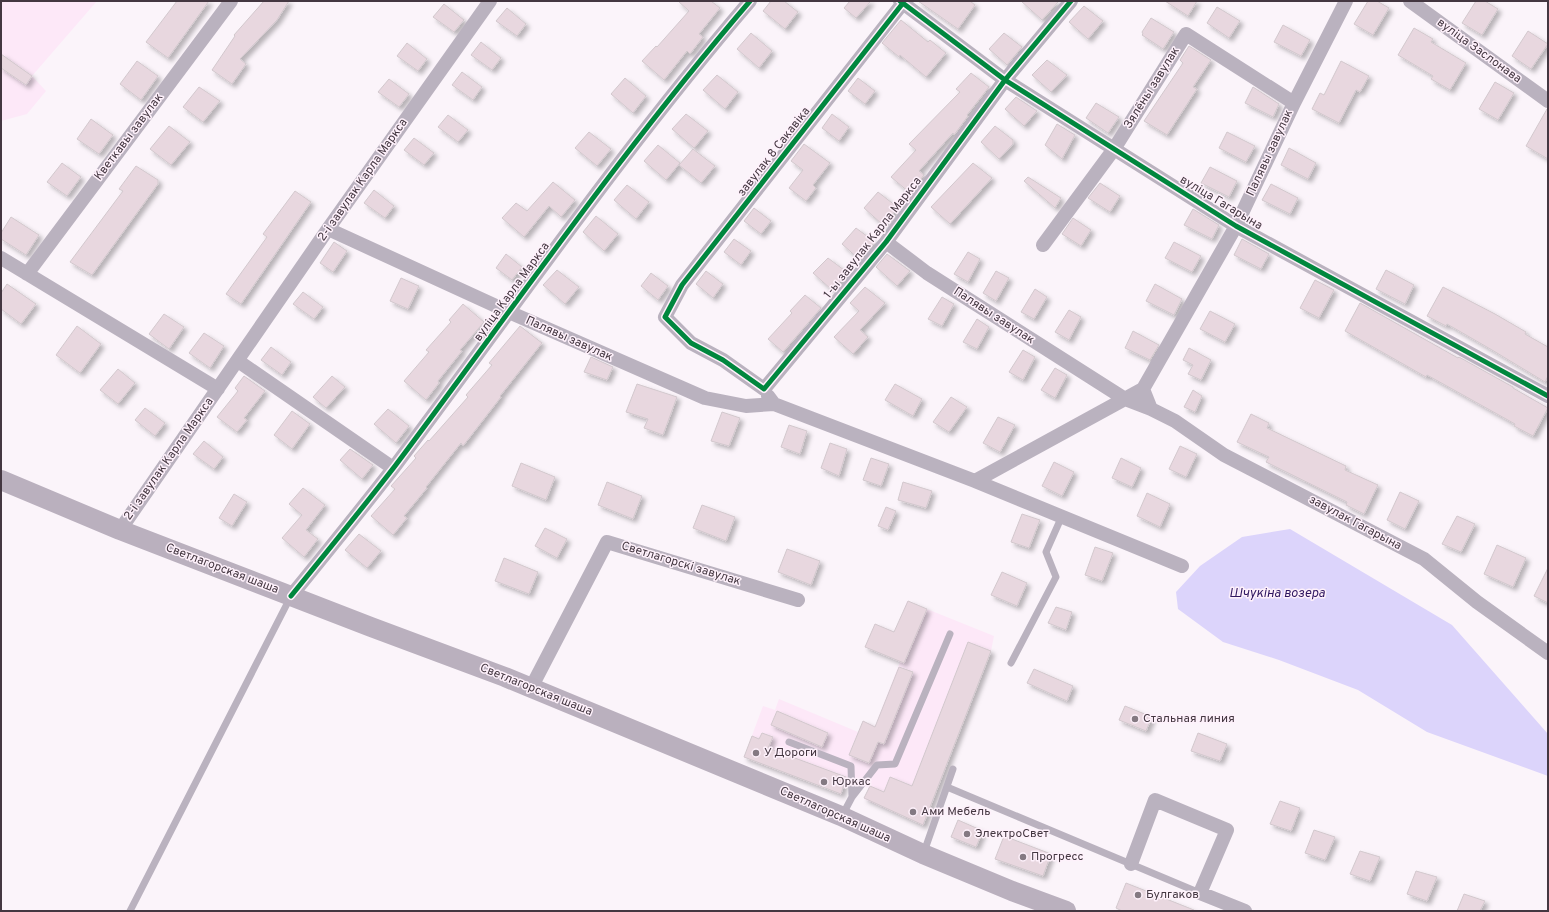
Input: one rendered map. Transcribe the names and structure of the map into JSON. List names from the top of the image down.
{
  "streets": {
    "main road": ["Светлагорская шаша"],
    "street": [
      "вуліца Заслонава",
      "Зялёны завулак",
      "Кветкавы завулак",
      "завулак 8 Сакавіка",
      "Палявы завулак",
      "2-і завулак Карла Маркса",
      "вуліца Гагарына",
      "1-ы завулак Карла Маркса",
      "вуліца Карла Маркса",
      "завулак Гагарына",
      "Светлагорскі завулак"
    ]
  },
  "crossings": [
    ["Зялёны завулак", "Палявы завулак"],
    ["Зялёны завулак", "вуліца Гагарына"],
    ["Кветкавы завулак", "2-і завулак Карла Маркса"],
    ["завулак 8 Сакавіка", "вуліца Гагарына"],
    ["завулак 8 Сакавіка", "1-ы завулак Карла Маркса"],
    ["Палявы завулак", "2-і завулак Карла Маркса"],
    ["Палявы завулак", "вуліца Гагарына"],
    ["Палявы завулак", "1-ы завулак Карла Маркса"],
    ["Палявы завулак", "вуліца Карла Маркса"],
    ["Палявы завулак", "завулак Гагарына"],
    ["2-і завулак Карла Маркса", "Светлагорская шаша"],
    ["вуліца Гагарына", "1-ы завулак Карла Маркса"],
    ["вуліца Карла Маркса", "Светлагорская шаша"],
    ["Светлагорскі завулак", "Светлагорская шаша"]
  ],
  "water": ["Шчукіна возера"],
  "places": [
    "Стальная линия",
    "У Дороги",
    "Юркас",
    "Ами Мебель",
    "ЭлектроСвет",
    "Прогресс",
    "Булгаков"
  ]
}
